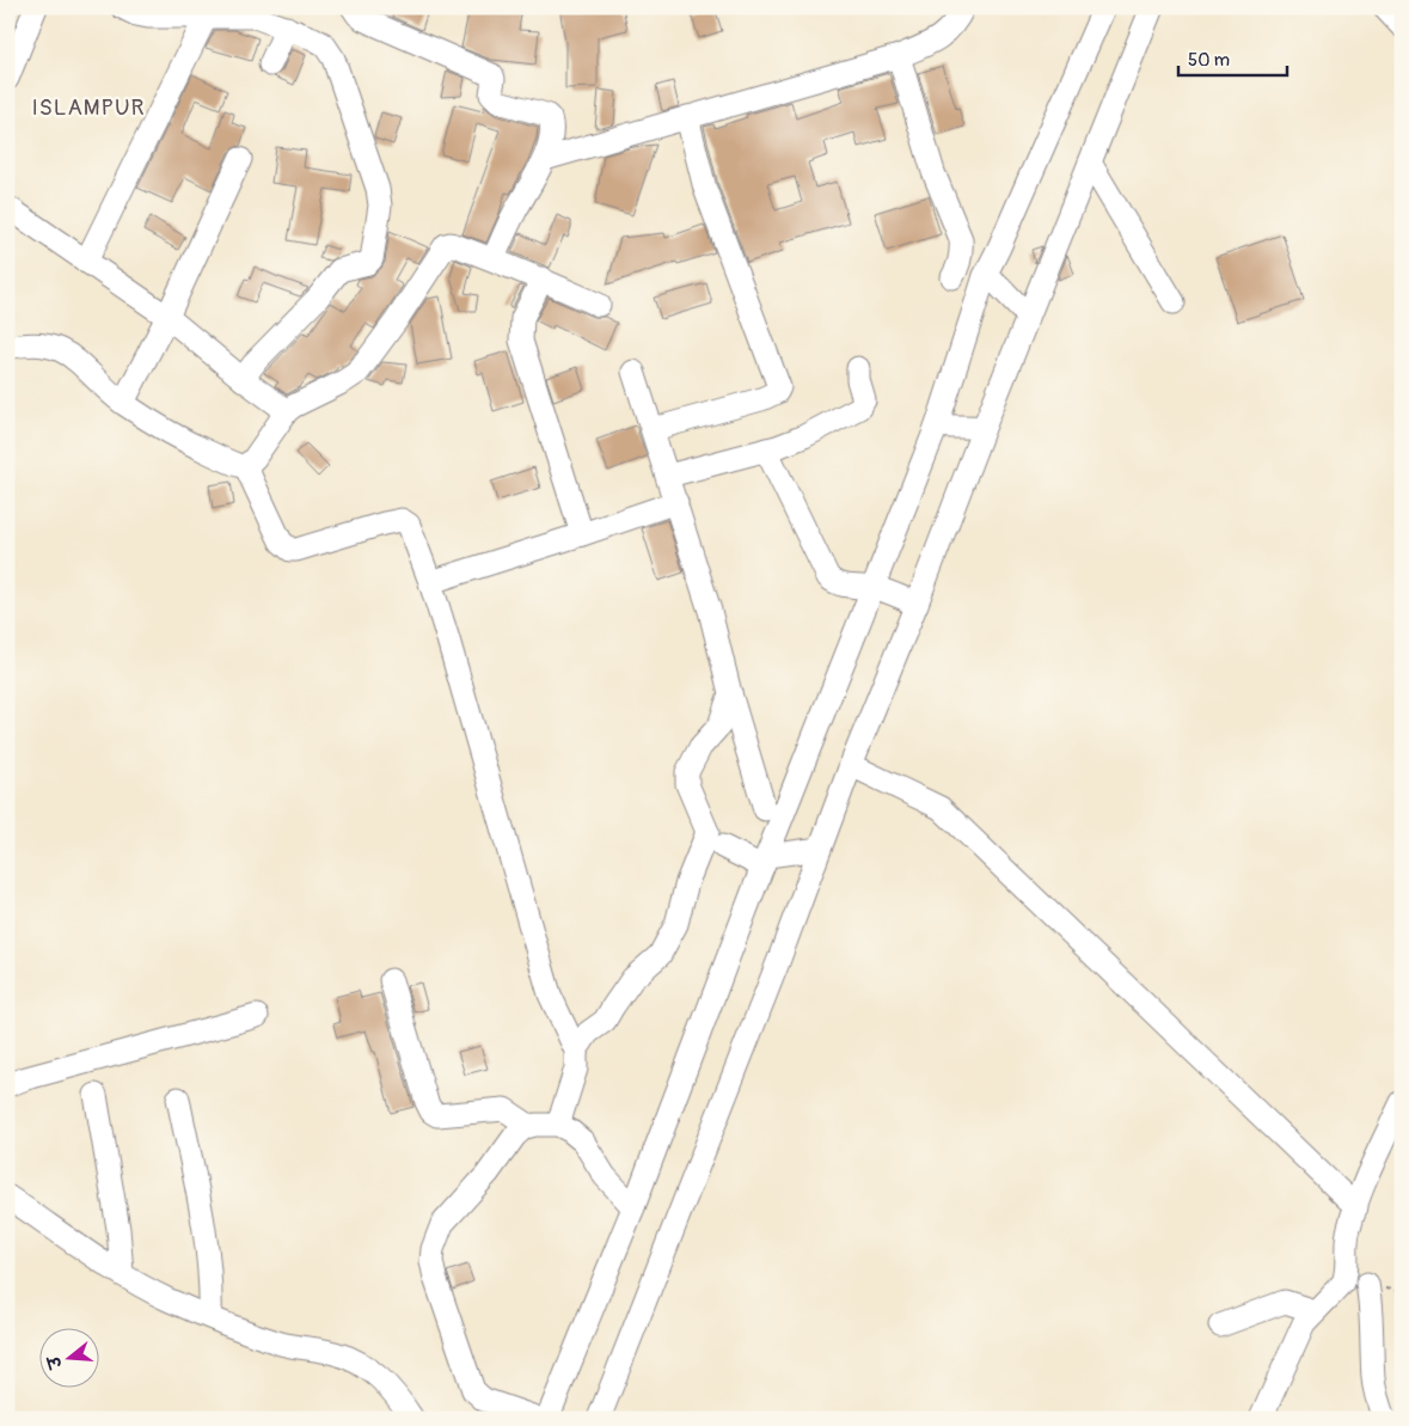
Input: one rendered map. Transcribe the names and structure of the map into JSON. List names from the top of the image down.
{
  "districts": ["ISLAMPUR"],
  "scale_bar": "50 m",
  "north": "left"
}
